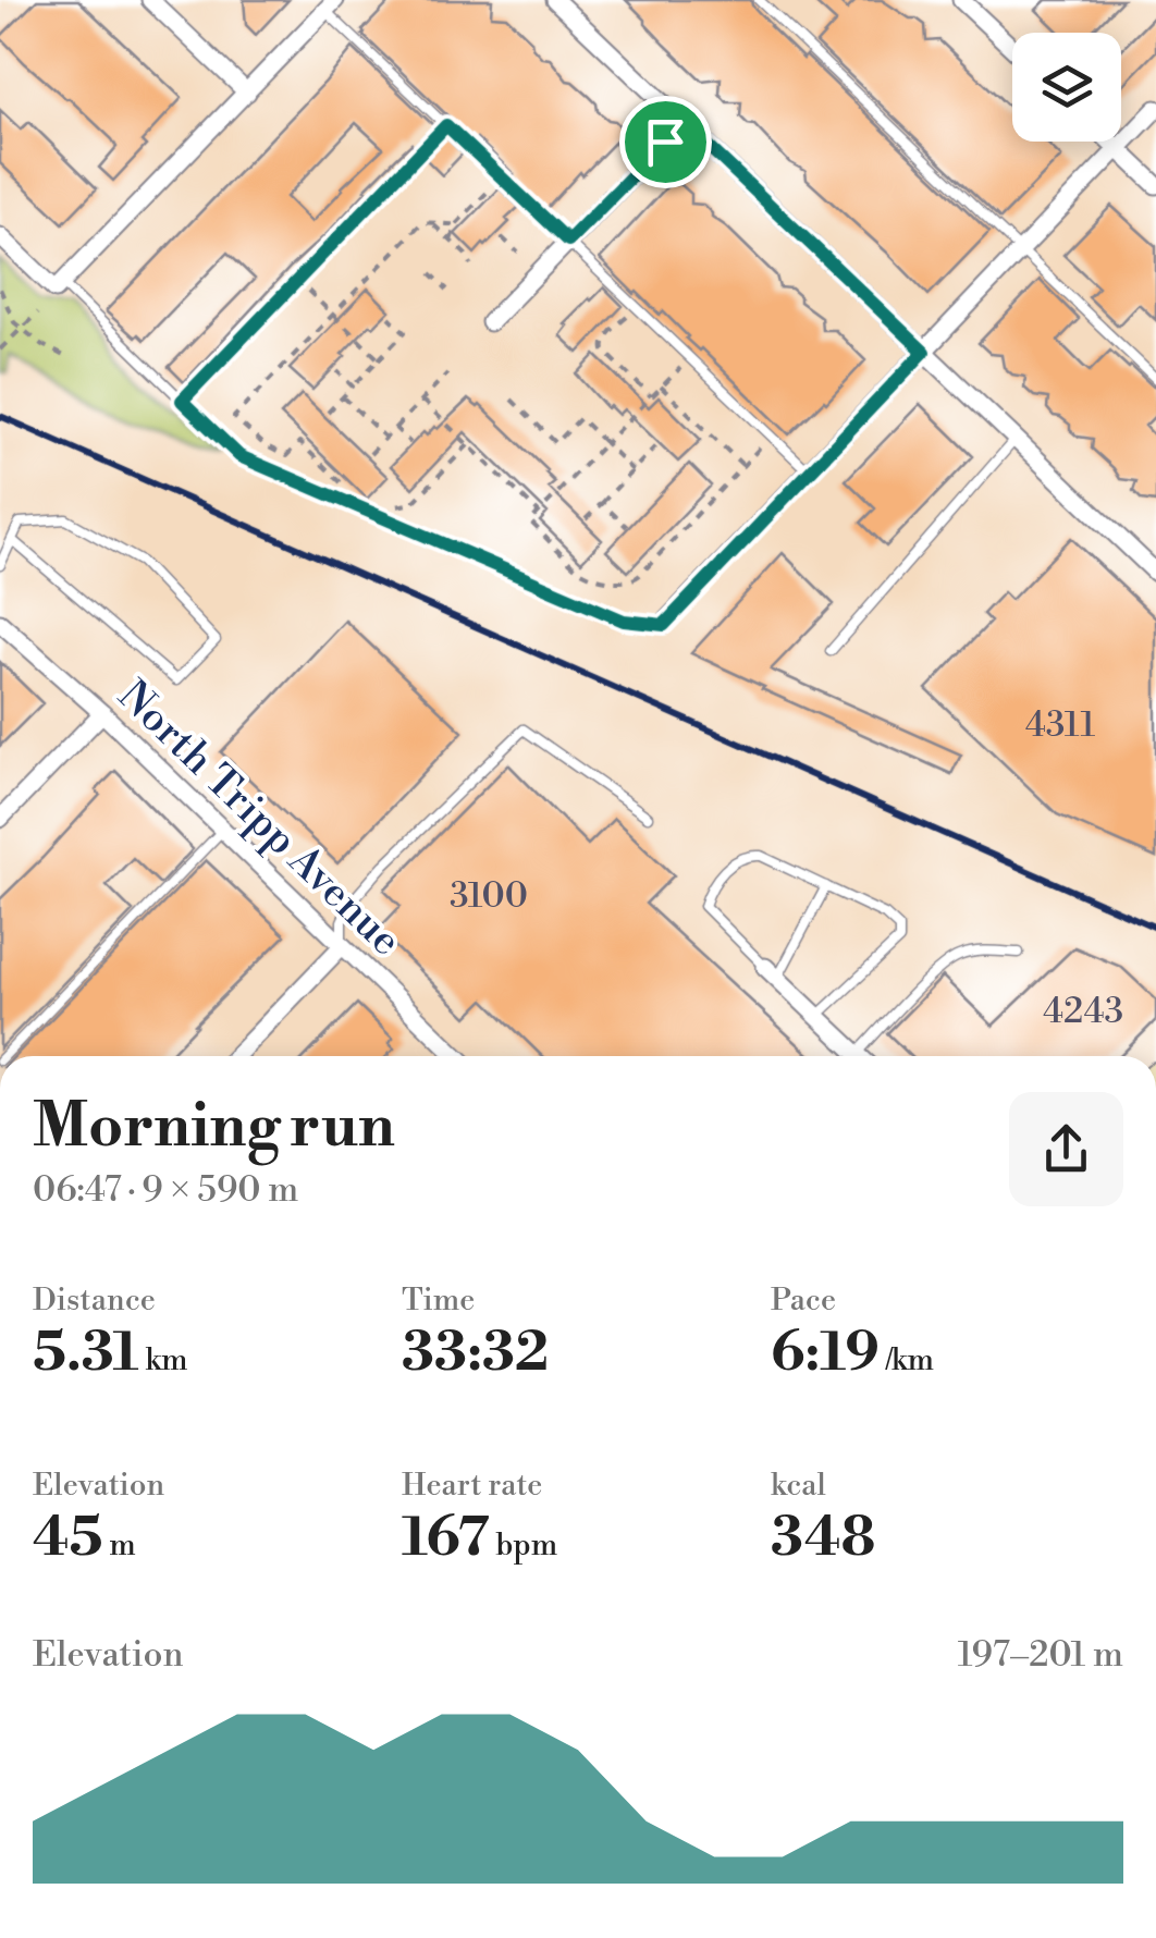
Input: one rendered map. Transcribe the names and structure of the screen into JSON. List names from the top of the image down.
{
  "streets": {
    "street": ["North Tripp Avenue"]
  },
  "house_numbers": ["4311", "3100", "4243"],
  "page": {
    "heading": ["Morning run", "06:47 · 9 × 590 m"],
    "stats": [
      ["Distance", "5.31 km"],
      ["Time", "33:32"],
      ["Pace", "6:19 /km"],
      ["Elevation", "45 m"],
      ["Heart rate", "167 bpm"],
      ["kcal", "348"]
    ],
    "chart": ["Elevation", "197–201 m"]
  }
}
